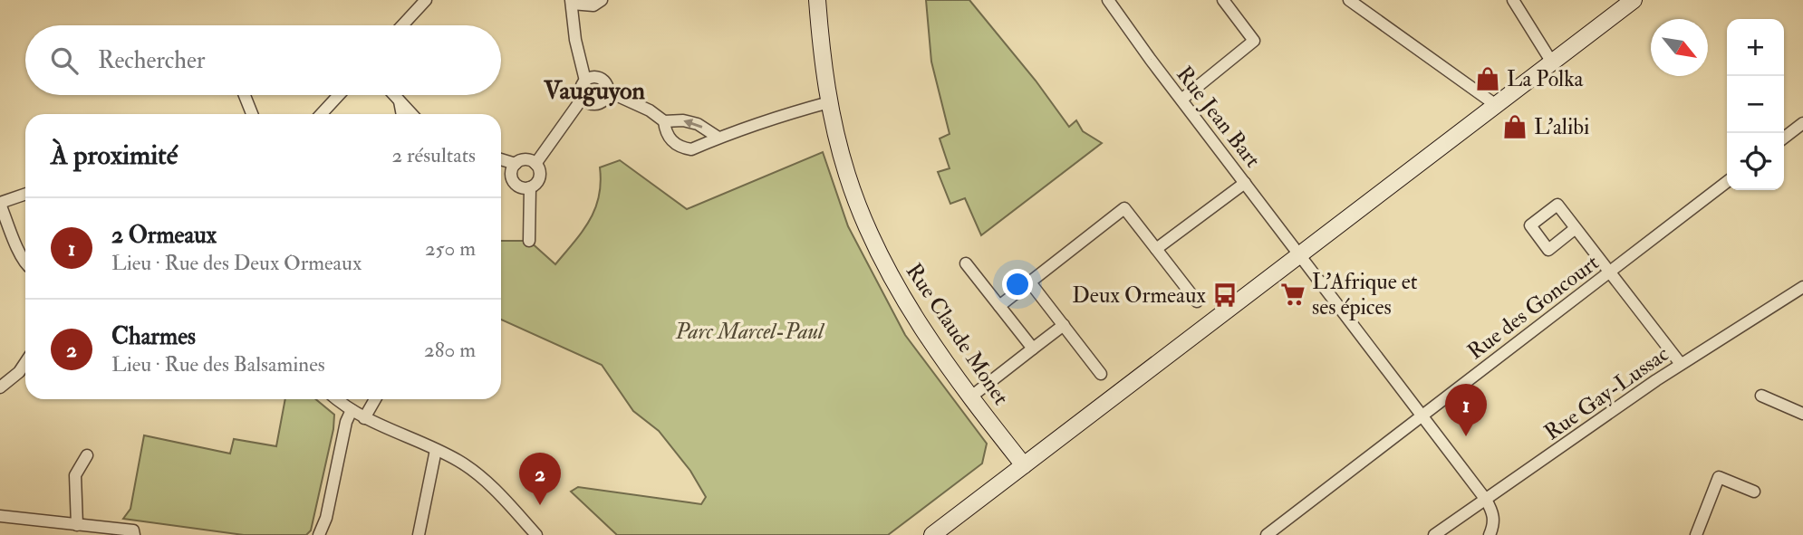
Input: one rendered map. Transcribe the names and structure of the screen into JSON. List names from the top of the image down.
{
  "streets": {
    "main road": ["Rue Claude Monet"],
    "street": ["Rue Jean Bart", "Rue des Goncourt", "Rue Gay-Lussac"]
  },
  "crossings": [
    ["Rue Jean Bart", "Rue des Goncourt"],
    ["Rue Jean Bart", "Rue Gay-Lussac"]
  ],
  "districts": ["Vauguyon"],
  "parks": ["Parc Marcel-Paul"],
  "places": {
    "shop": ["La Polka", "L'alibi"],
    "supermarket": ["L'Afrique et ses épices"],
    "bus stop": ["Deux Ormeaux"]
  },
  "north": "bottom right",
  "page": {
    "map_buttons": ["+", "−"],
    "search": "Rechercher",
    "heading": ["À proximité", "2 résultats"],
    "list": [
      {
        "mark": "1",
        "name": "2 Ormeaux",
        "note": "Lieu · Rue des Deux Ormeaux",
        "value": "250 m"
      },
      {
        "mark": "2",
        "name": "Charmes",
        "note": "Lieu · Rue des Balsamines",
        "value": "280 m"
      }
    ],
    "pins": ["1", "2"]
  }
}
